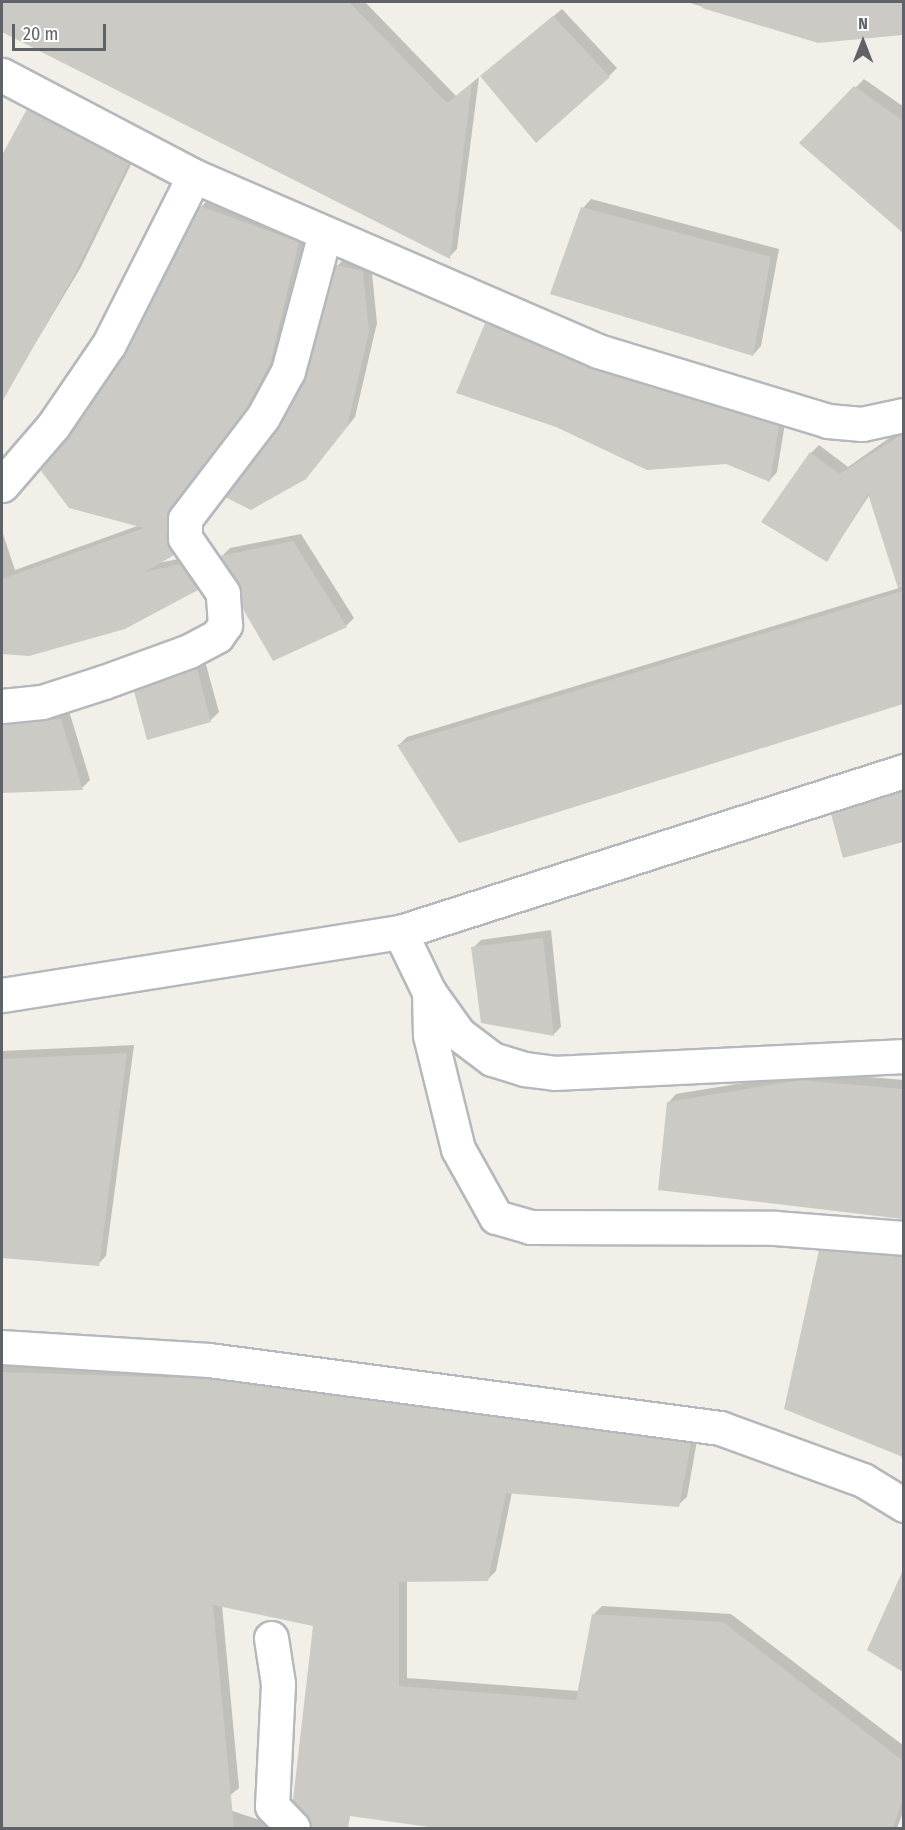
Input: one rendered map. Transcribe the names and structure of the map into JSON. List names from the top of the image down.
{
  "scale_bar": "20 m",
  "north": "top"
}
